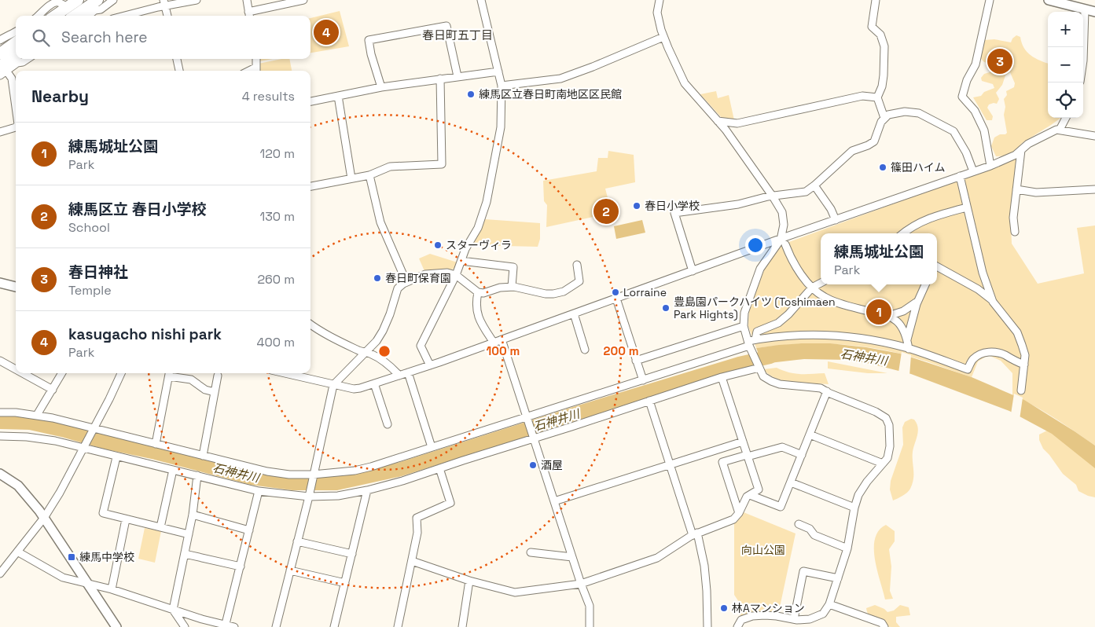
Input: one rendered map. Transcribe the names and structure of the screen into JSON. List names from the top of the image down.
{
  "districts": ["春日町五丁目"],
  "water": ["石神井川"],
  "parks": ["向山公園"],
  "places": {
    "other": [
      "練馬区立春日町南地区区民館",
      "篠田ハイム",
      "春日小学校",
      "スターヴィラ",
      "春日町保育園",
      "Lorraine",
      "豊島園パークハイツ (Toshimaen Park Hights)",
      "酒屋",
      "林Aマンション"
    ],
    "transit": ["練馬中学校"]
  },
  "page": {
    "map_buttons": ["+", "−"],
    "search": "Search here",
    "pins": [
      "4",
      "3",
      "2",
      "1"
    ],
    "heading": ["Nearby", "4 results"],
    "list": [
      {
        "mark": "1",
        "name": "練馬城址公園",
        "note": "Park",
        "value": "120 m"
      },
      {
        "mark": "2",
        "name": "練馬区立 春日小学校",
        "note": "School",
        "value": "130 m"
      },
      {
        "mark": "3",
        "name": "春日神社",
        "note": "Temple",
        "value": "260 m"
      },
      {
        "mark": "4",
        "name": "kasugacho nishi park",
        "note": "Park",
        "value": "400 m"
      }
    ],
    "popup": ["練馬城址公園", "Park"]
  },
  "rings": ["100 m", "200 m"]
}
